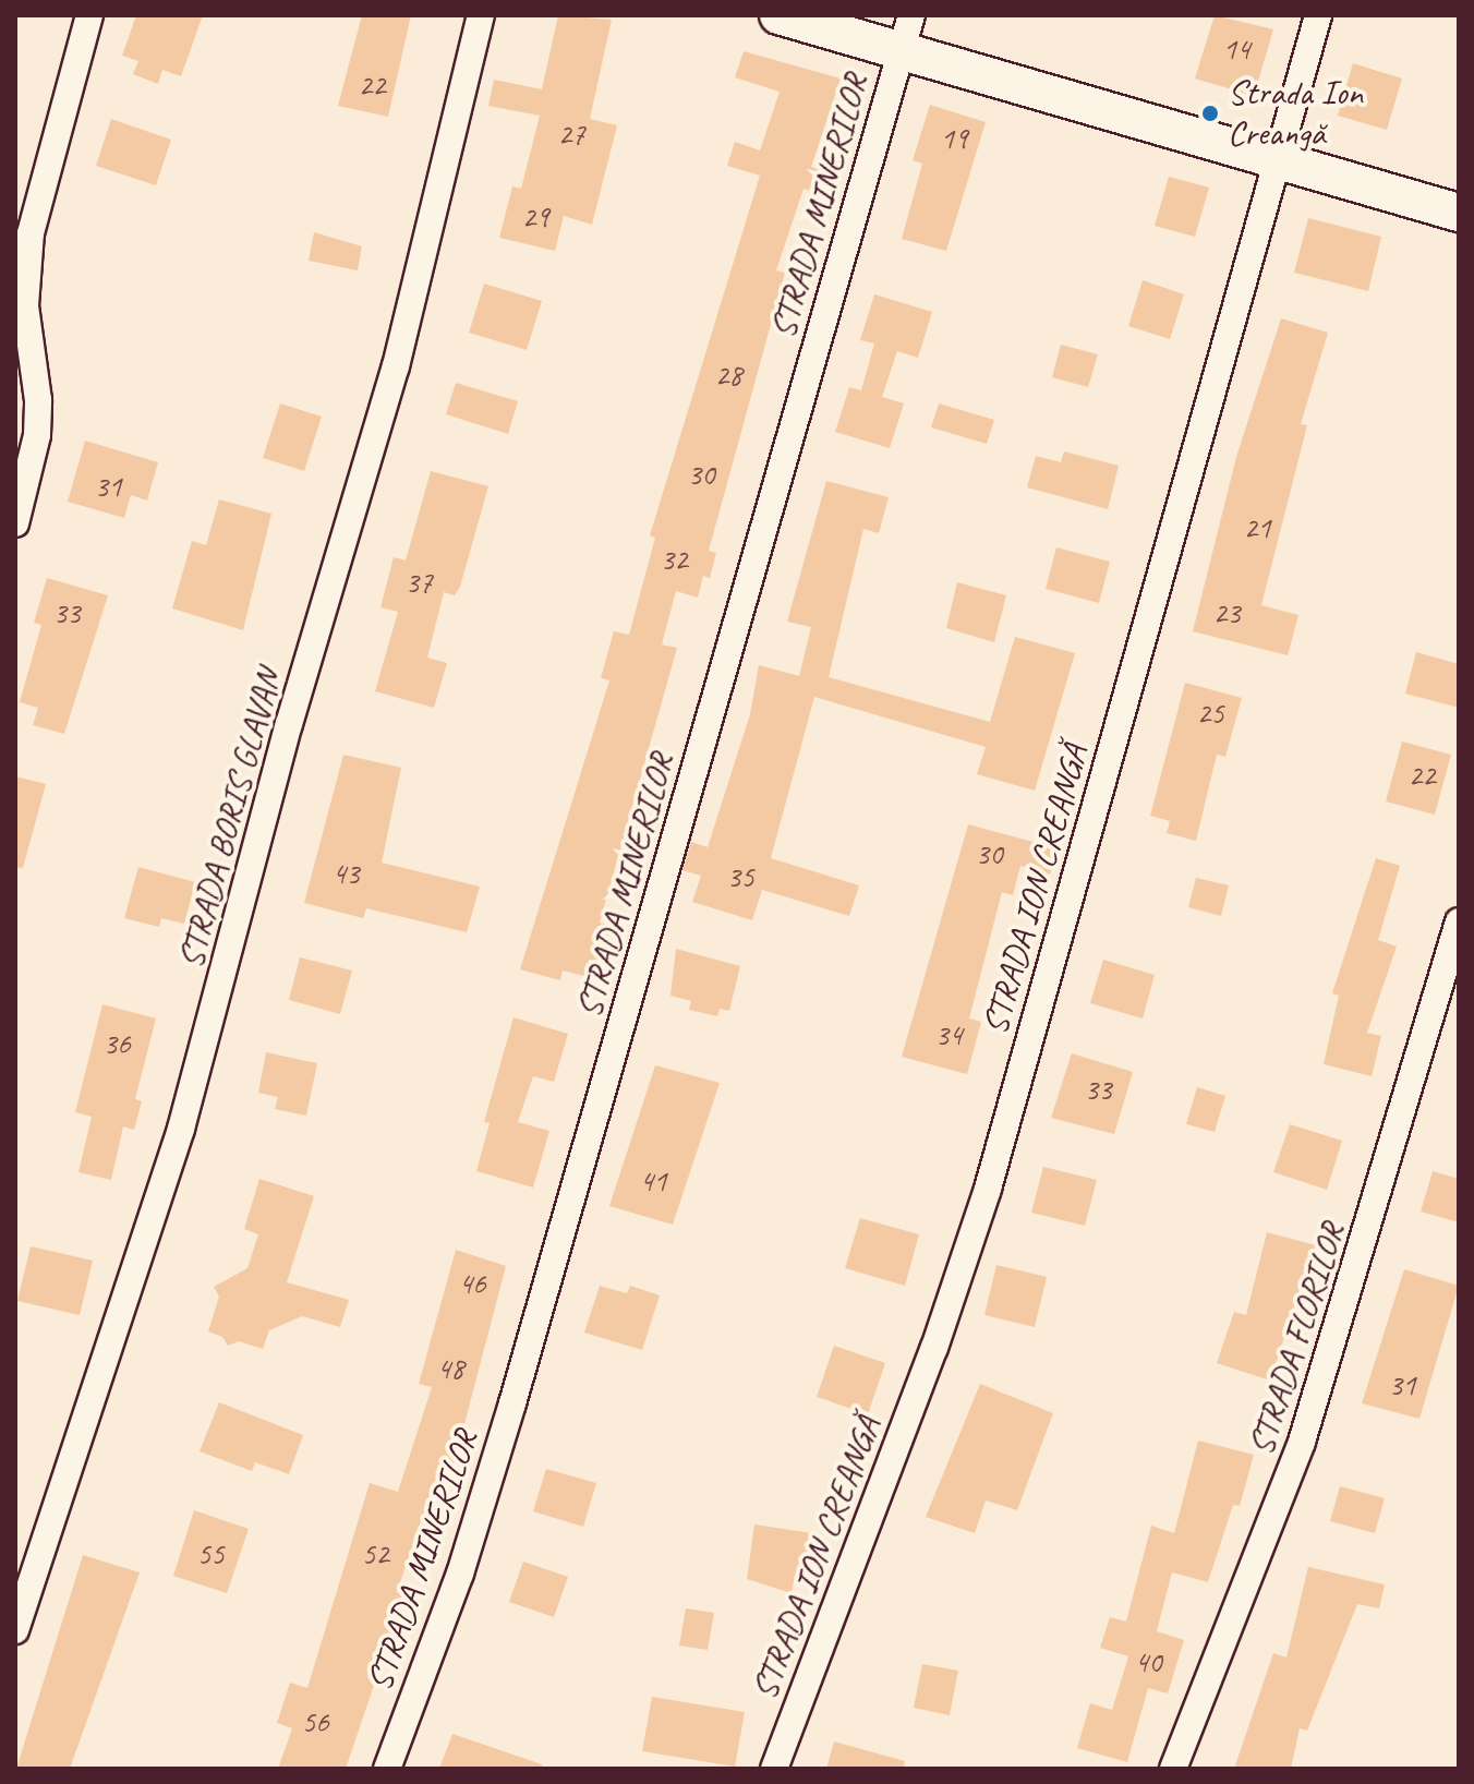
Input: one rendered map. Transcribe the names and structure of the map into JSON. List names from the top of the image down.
{
  "streets": {
    "street": [
      "STRADA MINERILOR",
      "STRADA BORIS GLAVAN",
      "STRADA ION CREANGĂ",
      "STRADA FLORILOR"
    ]
  },
  "places": ["Strada Ion Creangă"],
  "house_numbers": [
    "14",
    "22",
    "27",
    "19",
    "29",
    "28",
    "30",
    "31",
    "21",
    "32",
    "37",
    "33",
    "23",
    "25",
    "22",
    "30",
    "43",
    "35",
    "34",
    "36",
    "33",
    "41",
    "46",
    "48",
    "31",
    "55",
    "52",
    "40",
    "56"
  ]
}
